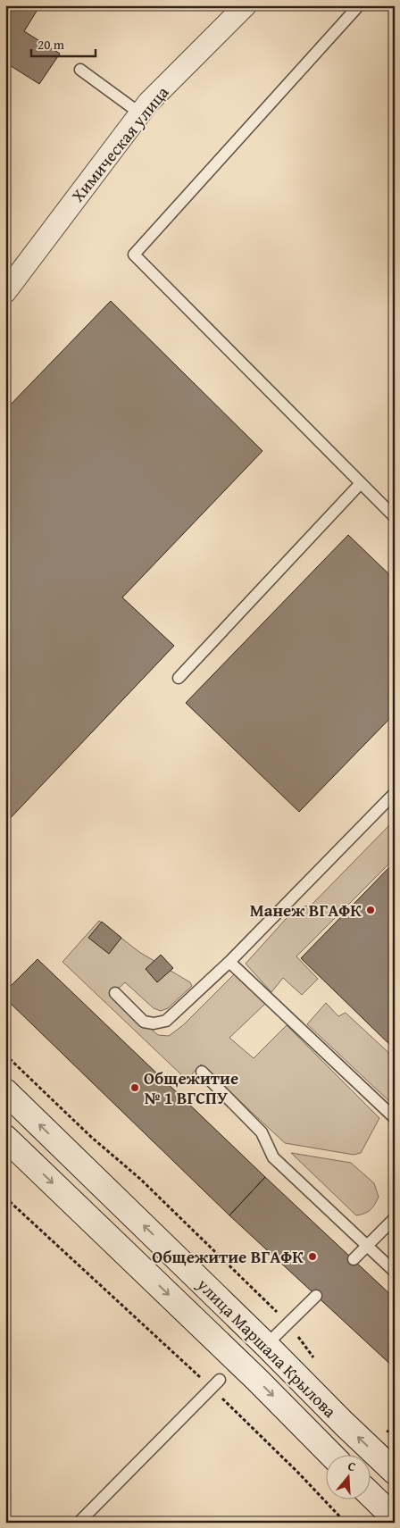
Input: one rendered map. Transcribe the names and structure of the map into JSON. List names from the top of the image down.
{
  "streets": {
    "main road": ["улица Маршала Крылова"],
    "street": ["Химическая улица"]
  },
  "places": ["Манеж ВГАФК", "Общежитие № 1 ВГСПУ", "Общежитие ВГАФК"],
  "scale_bar": "20 m",
  "north": "top"
}
